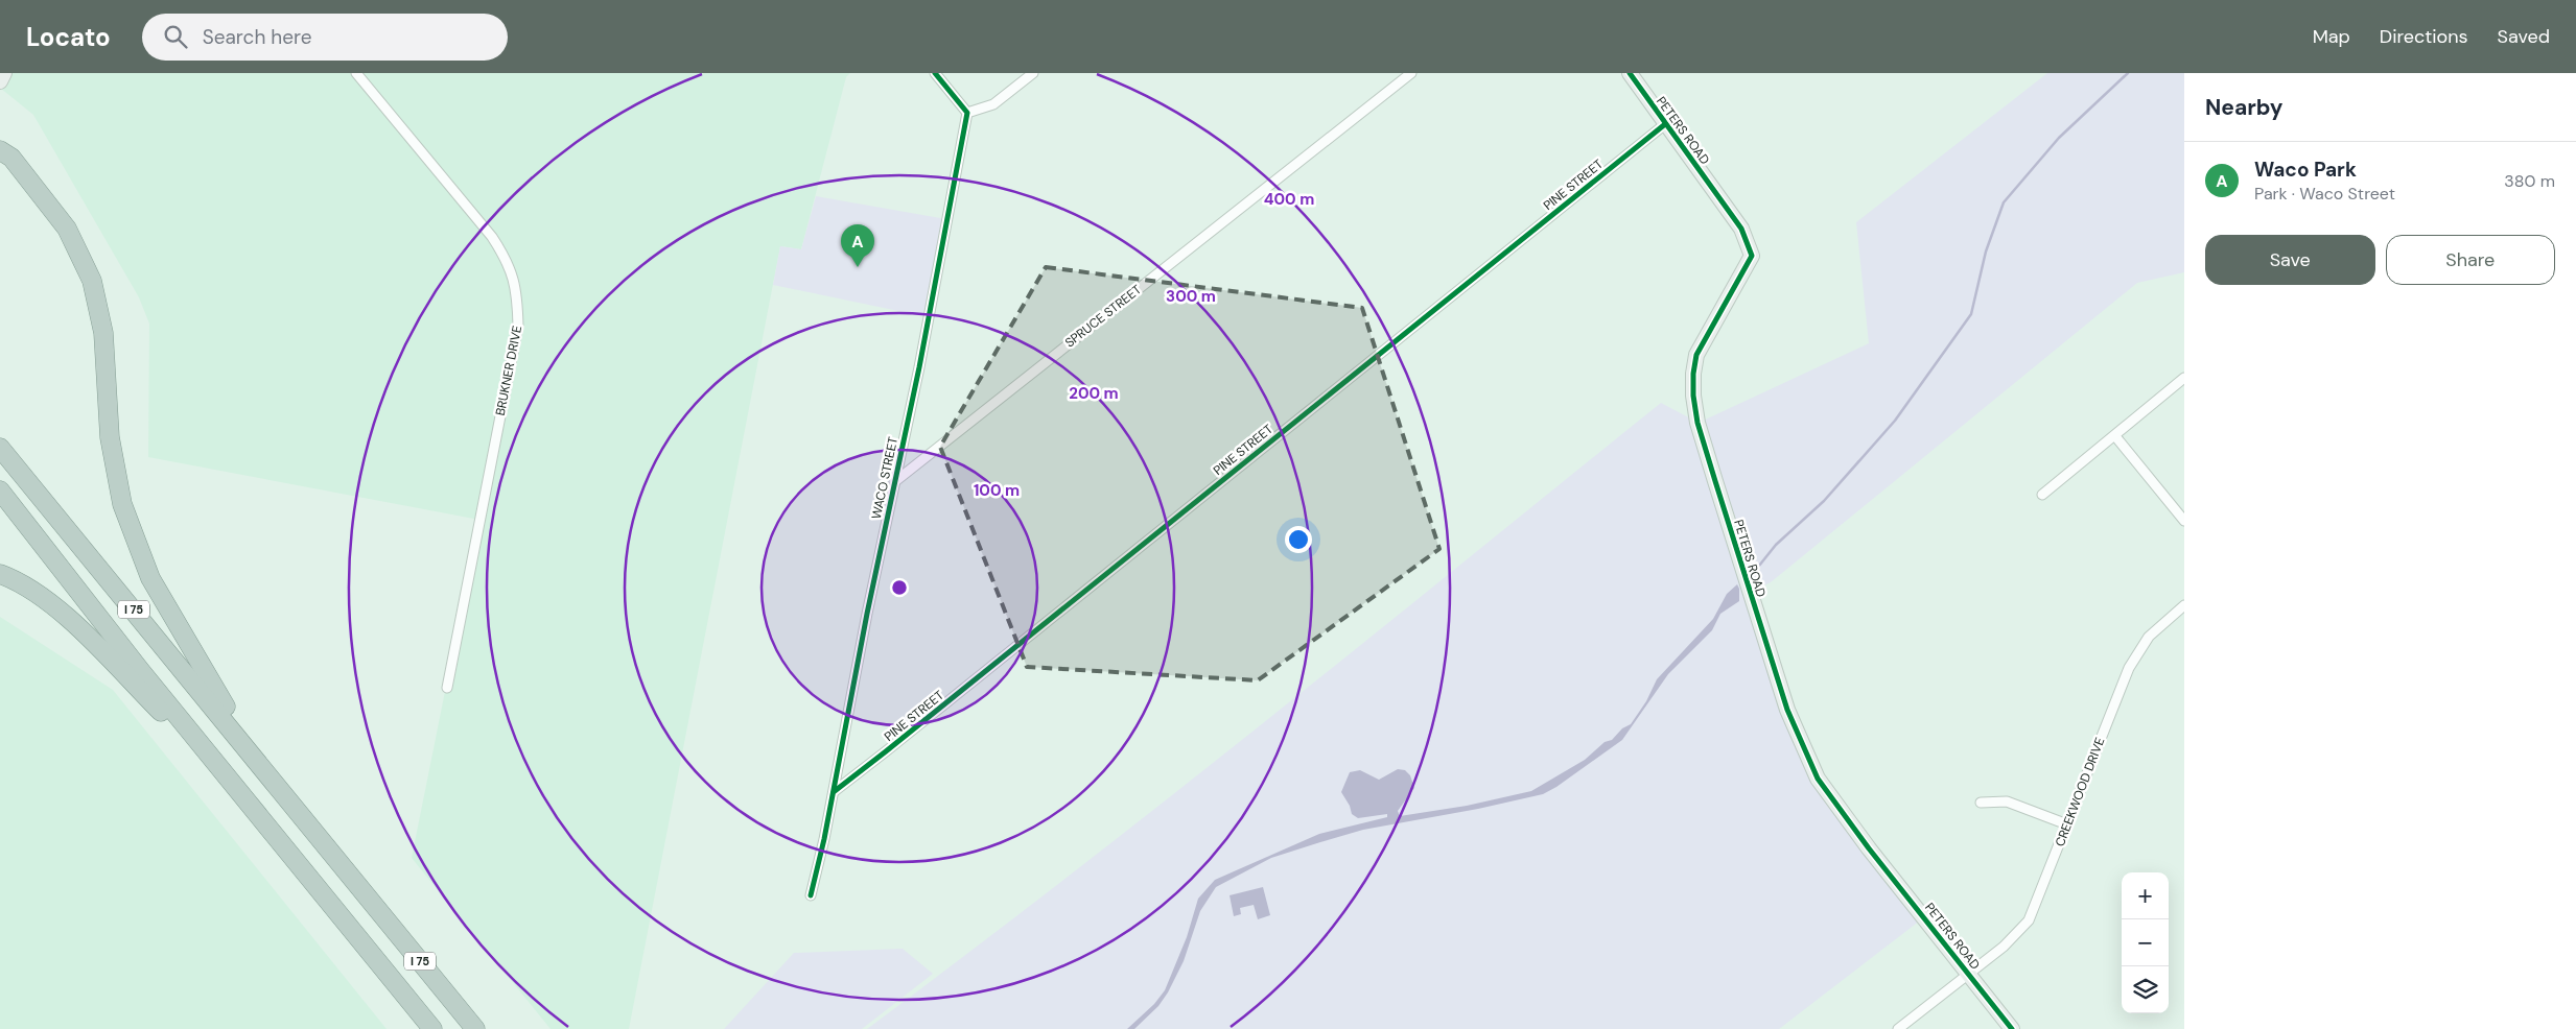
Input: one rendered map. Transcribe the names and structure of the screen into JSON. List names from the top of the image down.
{
  "streets": {
    "highway": ["I 75"],
    "street": [
      "PETERS ROAD",
      "PINE STREET",
      "SPRUCE STREET",
      "BRUKNER DRIVE",
      "WACO STREET",
      "CREEKWOOD DRIVE"
    ]
  },
  "crossings": [
    ["PETERS ROAD", "PINE STREET"],
    ["PETERS ROAD", "CREEKWOOD DRIVE"],
    ["PINE STREET", "WACO STREET"],
    ["SPRUCE STREET", "WACO STREET"]
  ],
  "page": {
    "header": "Locato",
    "search": "Search here",
    "nav": ["Map", "Directions", "Saved"],
    "heading": "Nearby",
    "list": [
      {
        "mark": "A",
        "name": "Waco Park",
        "note": "Park · Waco Street",
        "value": "380 m"
      }
    ],
    "buttons": ["Save", "Share"],
    "pins": "A",
    "map_buttons": ["+", "−"]
  },
  "rings": [
    "400 m",
    "300 m",
    "200 m",
    "100 m"
  ]
}
